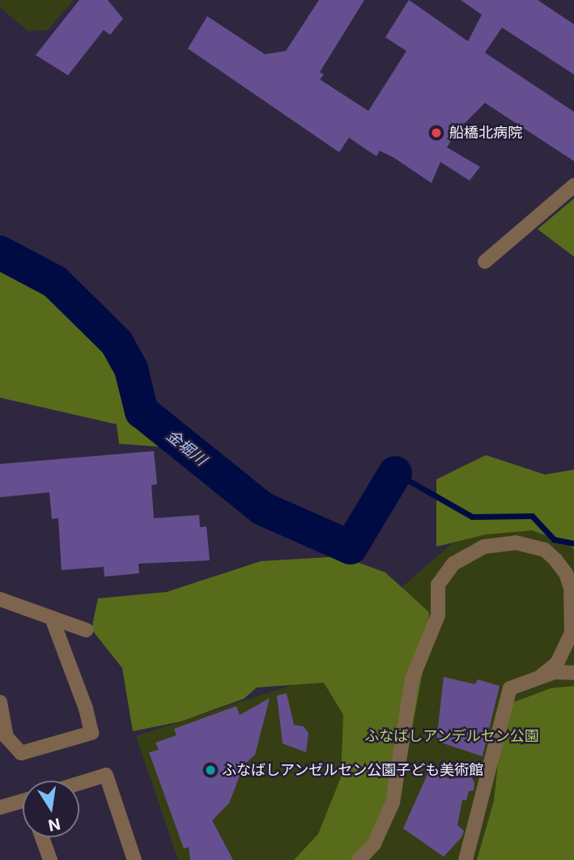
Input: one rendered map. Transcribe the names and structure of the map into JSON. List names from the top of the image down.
{
  "water": ["金堀川"],
  "parks": ["ふなばしアンデルセン公園"],
  "places": ["船橋北病院", "ふなばしアンゼルセン公園子ども美術館"],
  "north": "bottom"
}
